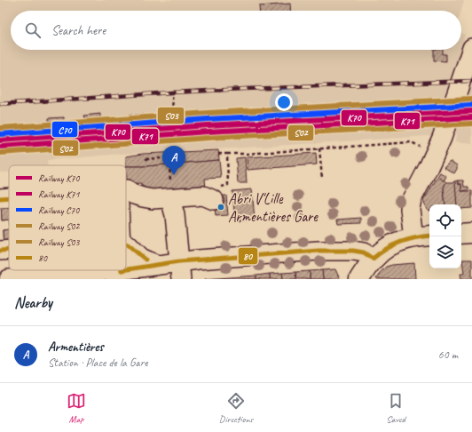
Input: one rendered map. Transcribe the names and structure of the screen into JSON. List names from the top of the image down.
{
  "places": ["Abri V'Lille Armentières Gare"],
  "lines": [
    "rail line S03",
    "rail line C70",
    "rail line K70",
    "rail line K71",
    "rail line S02",
    "transit line 80"
  ],
  "legend": [
    "Railway K70",
    "Railway K71",
    "Railway C70",
    "Railway S02",
    "Railway S03",
    "80"
  ],
  "page": {
    "search": "Search here",
    "pins": "A",
    "heading": "Nearby",
    "list": [
      {
        "mark": "A",
        "name": "Armentières",
        "note": "Station · Place de la Gare",
        "value": "60 m"
      }
    ],
    "nav": ["Map", "Directions", "Saved"]
  }
}
